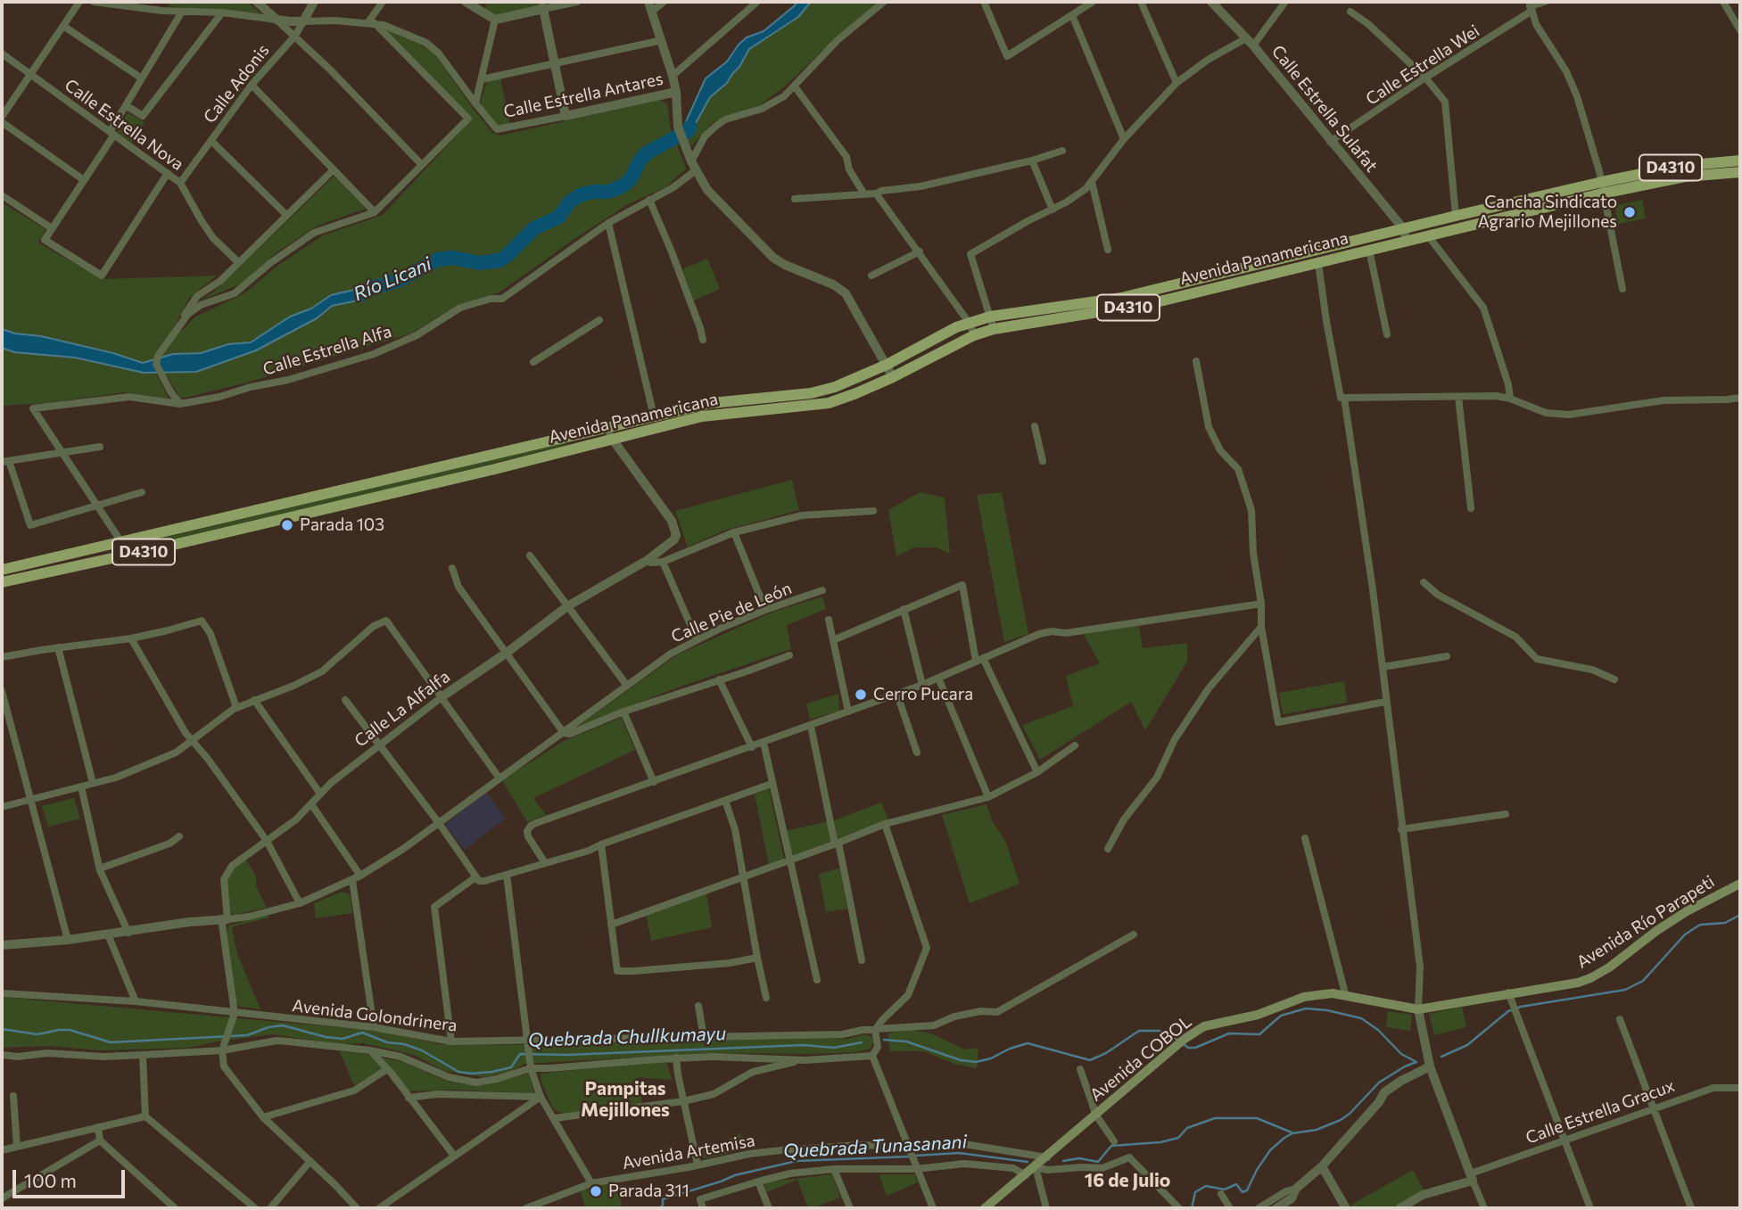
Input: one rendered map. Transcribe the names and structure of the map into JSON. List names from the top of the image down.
{
  "streets": {
    "main road": [
      "D4310",
      "Avenida Panamericana",
      "Avenida Río Parapeti",
      "Avenida COBOL"
    ],
    "street": [
      "Calle Estrella Wei",
      "Calle Adonis",
      "Calle Estrella Antares",
      "Calle Estrella Sulafat",
      "Calle Estrella Nova",
      "Calle Estrella Alfa",
      "Calle Pie de León",
      "Calle La Alfalfa",
      "Avenida Golondrinera",
      "Calle Estrella Gracux",
      "Avenida Artemisa"
    ]
  },
  "crossings": [
    ["Calle Estrella Wei", "Calle Estrella Sulafat"],
    ["Calle Adonis", "Calle Estrella Antares"],
    ["Calle Adonis", "Calle Estrella Nova"],
    ["Calle Estrella Sulafat", "Avenida Panamericana"],
    ["Avenida Panamericana", "Calle La Alfalfa"],
    ["Calle Pie de León", "Calle La Alfalfa"],
    ["Avenida Río Parapeti", "Avenida COBOL"],
    ["Avenida COBOL", "Avenida Artemisa"]
  ],
  "districts": ["Pampitas Mejillones", "16 de Julio"],
  "water": ["Río Licani", "Quebrada Chullkumayu", "Quebrada Tunasanani"],
  "places": [
    "Cancha Sindicato Agrario Mejillones",
    "Parada 103",
    "Cerro Pucara",
    "Parada 311"
  ],
  "scale_bar": "100 m"
}
